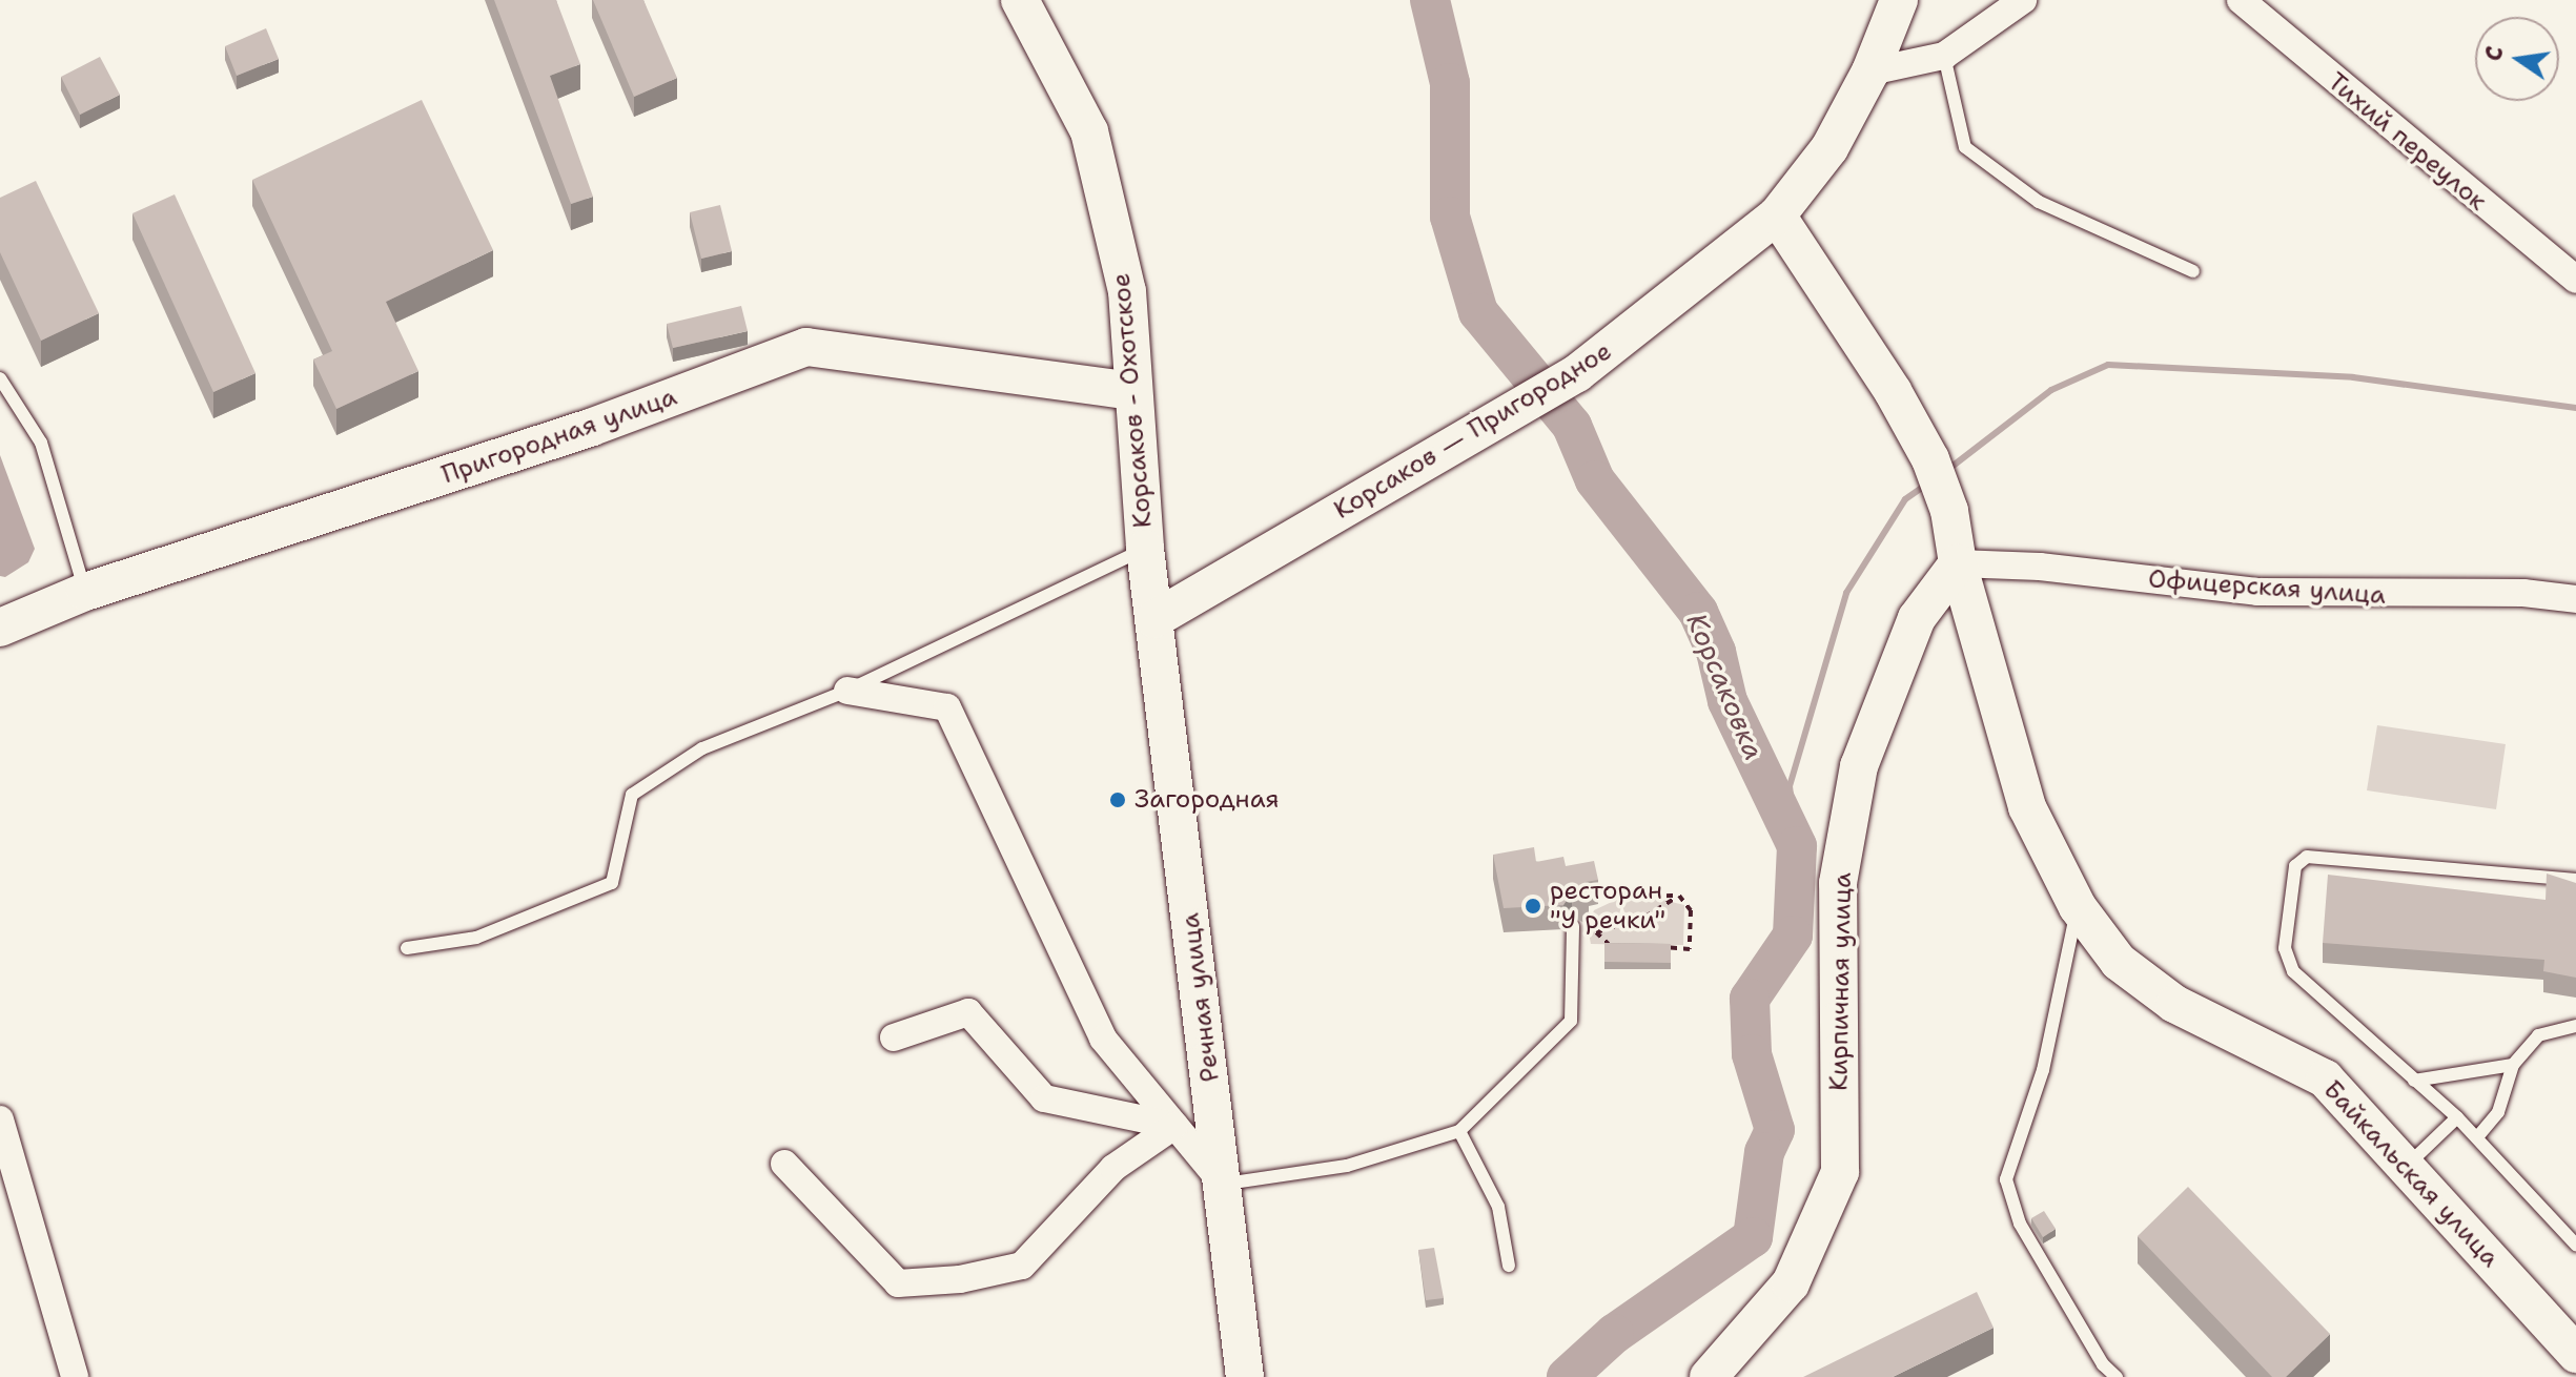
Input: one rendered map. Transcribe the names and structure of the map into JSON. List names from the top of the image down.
{
  "streets": {
    "street": [
      "Тихий переулок",
      "Корсаков - Охотское",
      "Корсаков — Пригородное",
      "Пригородная улица",
      "Офицерская улица",
      "Кирпичная улица",
      "Речная улица",
      "Байкальская улица"
    ]
  },
  "crossings": [
    ["Корсаков - Охотское", "Корсаков — Пригородное"],
    ["Корсаков - Охотское", "Пригородная улица"],
    ["Корсаков - Охотское", "Речная улица"],
    ["Корсаков — Пригородное", "Речная улица"],
    ["Офицерская улица", "Кирпичная улица"],
    ["Офицерская улица", "Байкальская улица"],
    ["Кирпичная улица", "Байкальская улица"]
  ],
  "water": ["Корсаковка"],
  "places": ["Загородная", "ресторан \"У речки\""],
  "north": "left"
}
